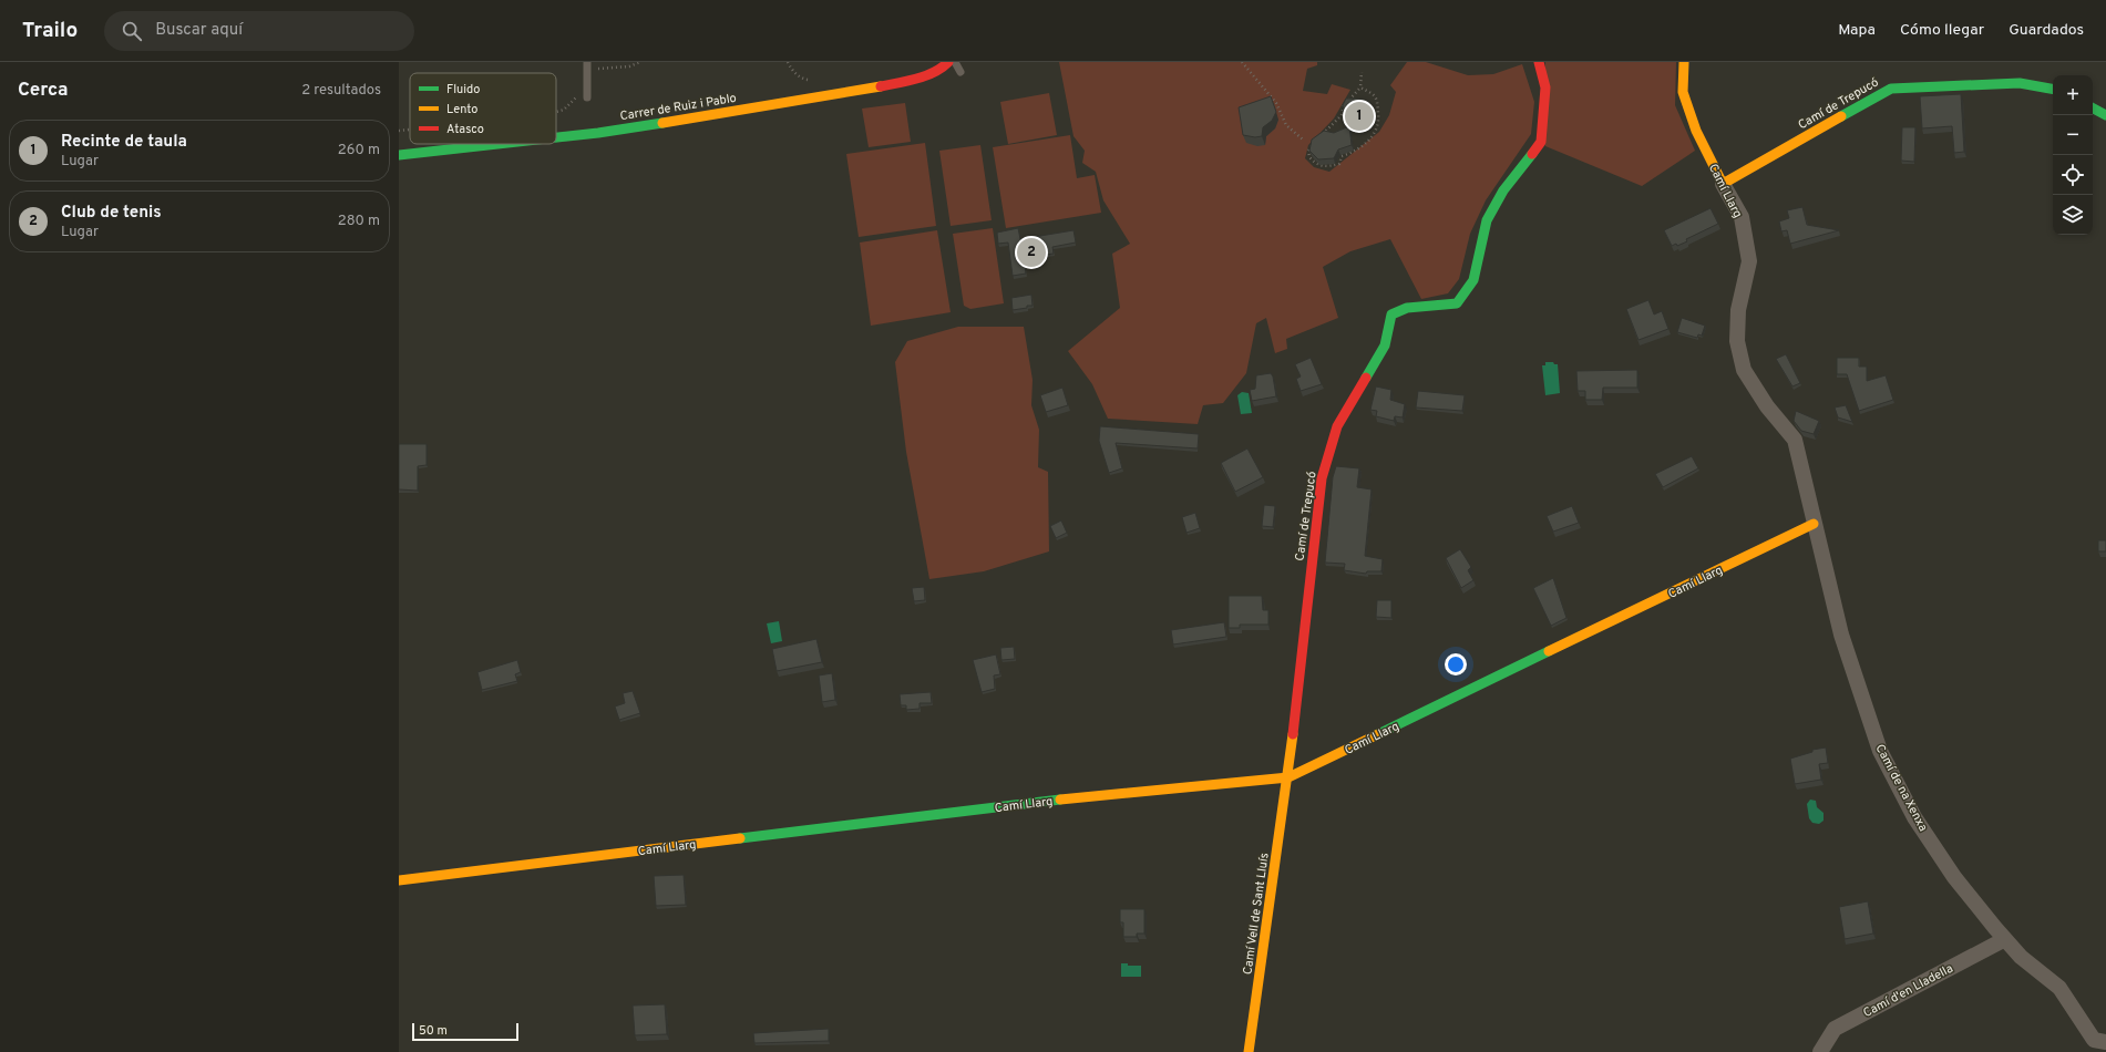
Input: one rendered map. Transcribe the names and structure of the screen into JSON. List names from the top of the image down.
{
  "streets": {
    "street": [
      "Camí de Trepucó",
      "Carrer de Ruiz i Pablo",
      "Camí Llarg",
      "Camí de na Xenxa",
      "Camí Vell de Sant Lluís",
      "Camí d'en Lladella"
    ]
  },
  "crossings": [
    ["Camí de Trepucó", "Camí Llarg"],
    ["Camí de Trepucó", "Camí Vell de Sant Lluís"],
    ["Camí Llarg", "Camí de na Xenxa"],
    ["Camí Llarg", "Camí Vell de Sant Lluís"],
    ["Camí de na Xenxa", "Camí d'en Lladella"]
  ],
  "legend": ["Fluido", "Lento", "Atasco"],
  "scale_bar": "50 m",
  "page": {
    "header": "Trailo",
    "search": "Buscar aquí",
    "nav": ["Mapa", "Cómo llegar", "Guardados"],
    "heading": ["Cerca", "2 resultados"],
    "map_buttons": ["+", "−"],
    "pins": ["1", "2"],
    "list": [
      {
        "mark": "1",
        "name": "Recinte de taula",
        "note": "Lugar",
        "value": "260 m"
      },
      {
        "mark": "2",
        "name": "Club de tenis",
        "note": "Lugar",
        "value": "280 m"
      }
    ],
    "scale": "50 m"
  }
}
